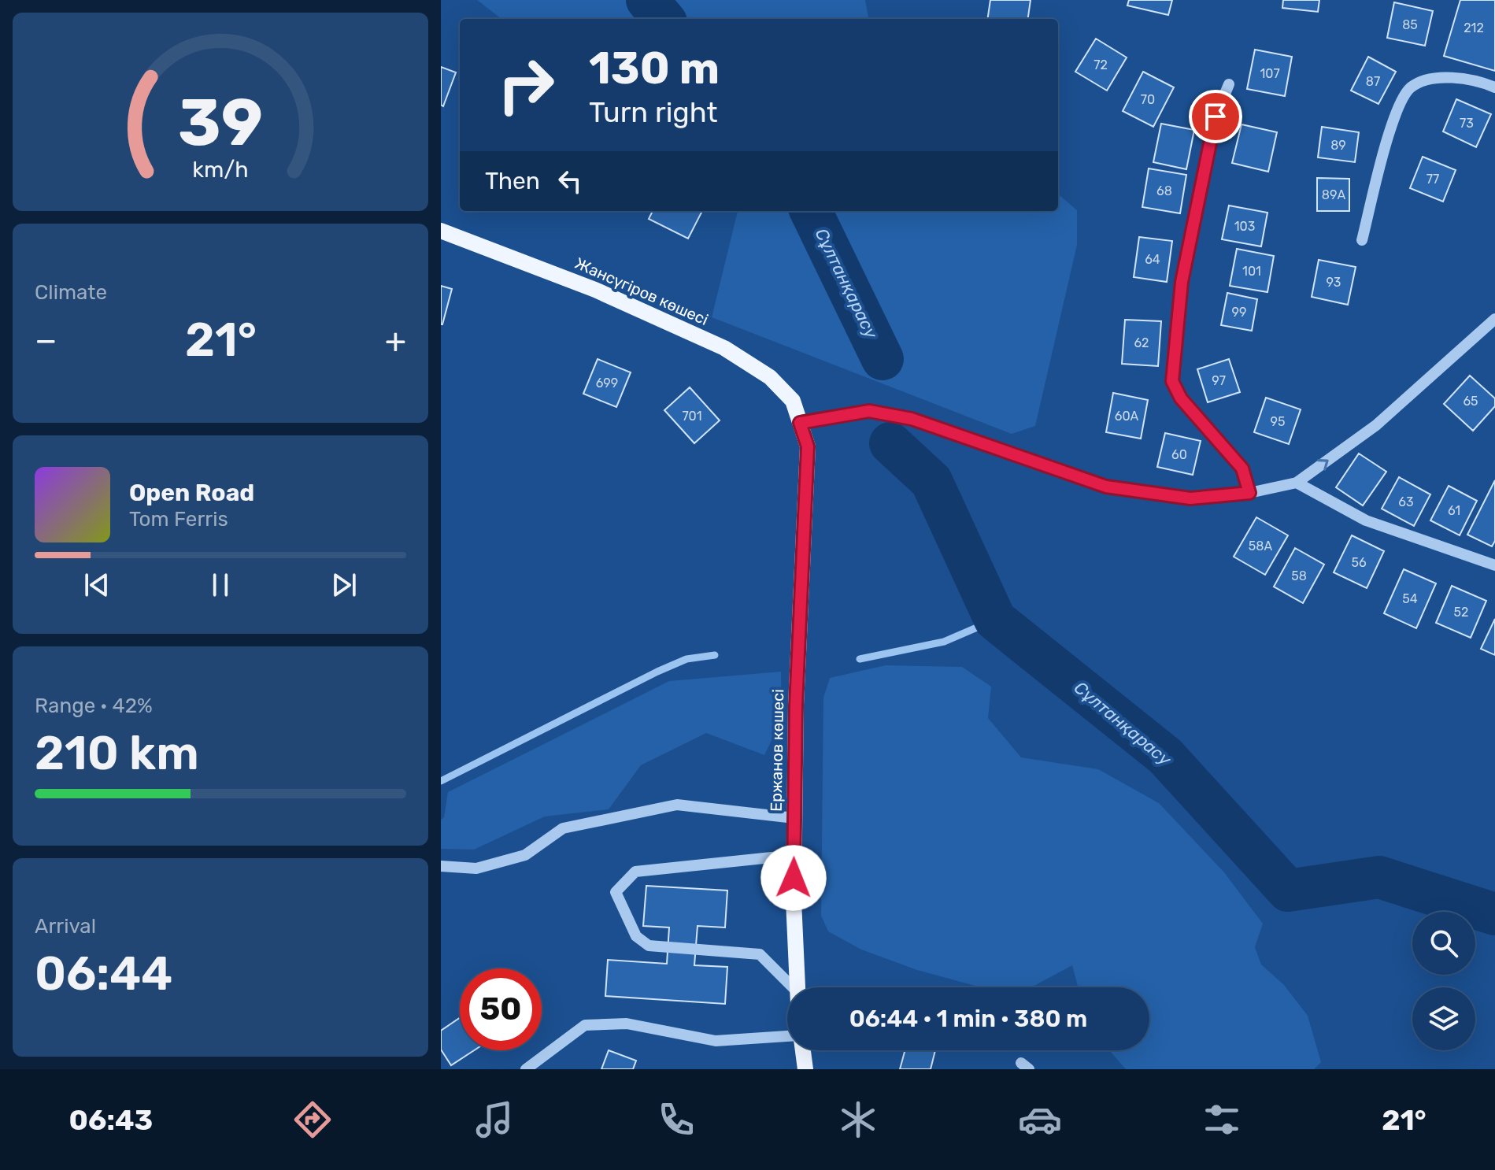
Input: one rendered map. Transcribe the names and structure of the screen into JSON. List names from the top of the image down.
{
  "streets": {
    "main road": ["Жансүгіров көшесі", "Ержанов көшесі"]
  },
  "crossings": [
    ["Жансүгіров көшесі", "Ержанов көшесі"]
  ],
  "water": ["Сұлтанқарасу"],
  "house_numbers": [
    "85",
    "212",
    "72",
    "107",
    "87",
    "70",
    "73",
    "89",
    "77",
    "68",
    "89А",
    "103",
    "64",
    "101",
    "93",
    "99",
    "62",
    "97",
    "699",
    "65",
    "701",
    "60А",
    "95",
    "60",
    "63",
    "61",
    "58А",
    "56",
    "58",
    "54",
    "52"
  ],
  "page": {
    "turn": ["130 m", "Turn right"],
    "then": "Then",
    "tile": [
      "Climate",
      ["Range · 42%", "210 km"],
      ["Arrival", "06:44"]
    ],
    "heat": ["−", "21°", "+"],
    "song": ["Open Road", "Tom Ferris"],
    "limit": "50",
    "trip": "06:44 · 1 min · 380 m",
    "tabs": ["06:43", "21°"],
    "gauge": ["39", "km/h"]
  }
}
